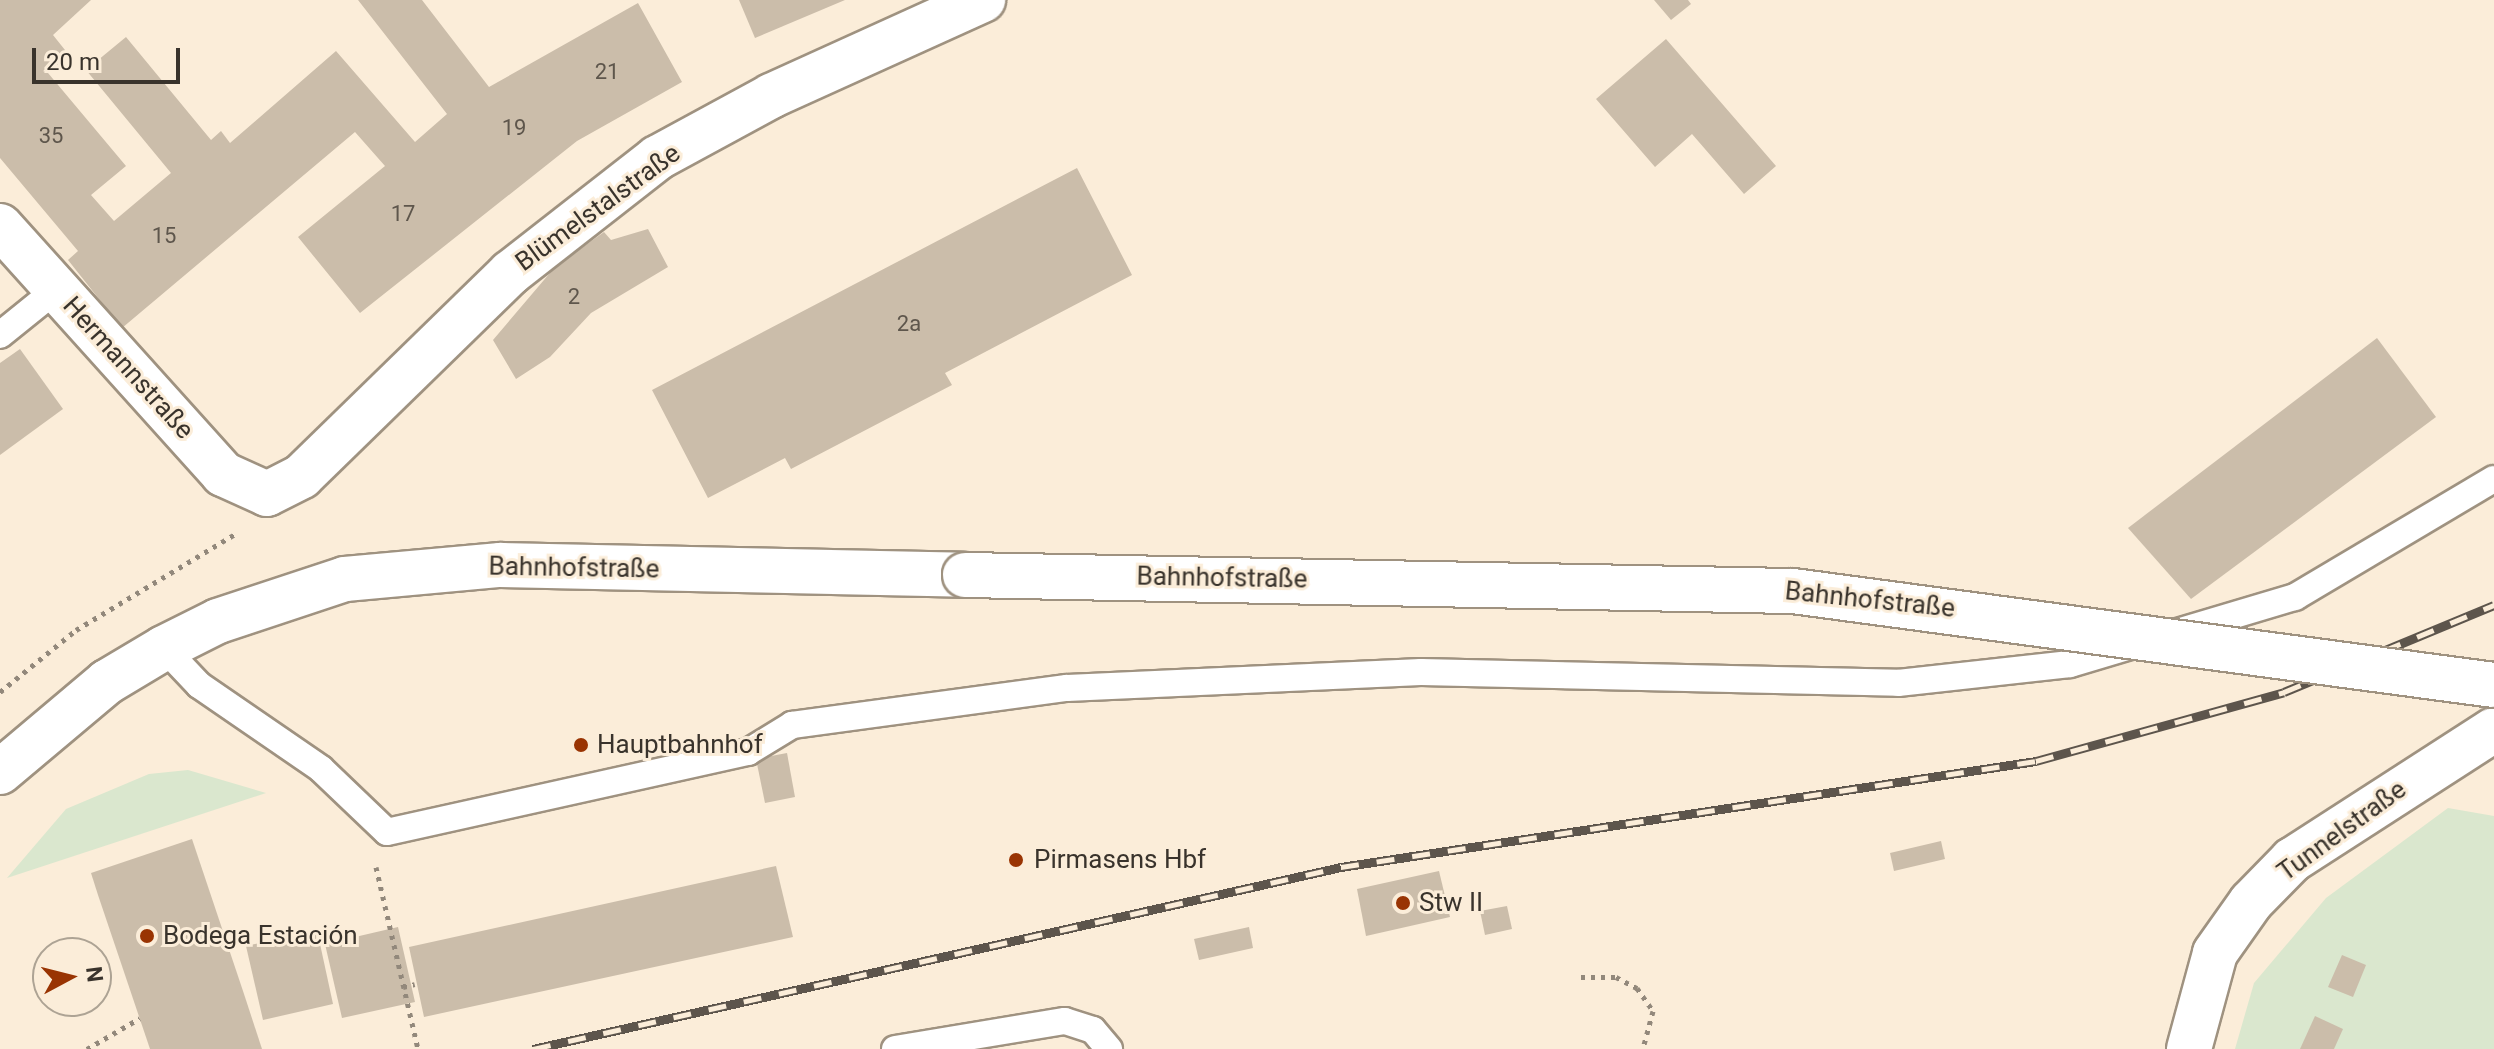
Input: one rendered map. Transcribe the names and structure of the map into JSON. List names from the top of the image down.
{
  "streets": {
    "street": [
      "Blümelstalstraße",
      "Hermannstraße",
      "Bahnhofstraße",
      "Tunnelstraße"
    ]
  },
  "crossings": [
    ["Blümelstalstraße", "Hermannstraße"]
  ],
  "places": [
    "Hauptbahnhof",
    "Pirmasens Hbf",
    "Stw II",
    "Bodega Estación"
  ],
  "house_numbers": [
    "21",
    "19",
    "35",
    "17",
    "15",
    "2",
    "2a"
  ],
  "scale_bar": "20 m",
  "north": "right"
}
